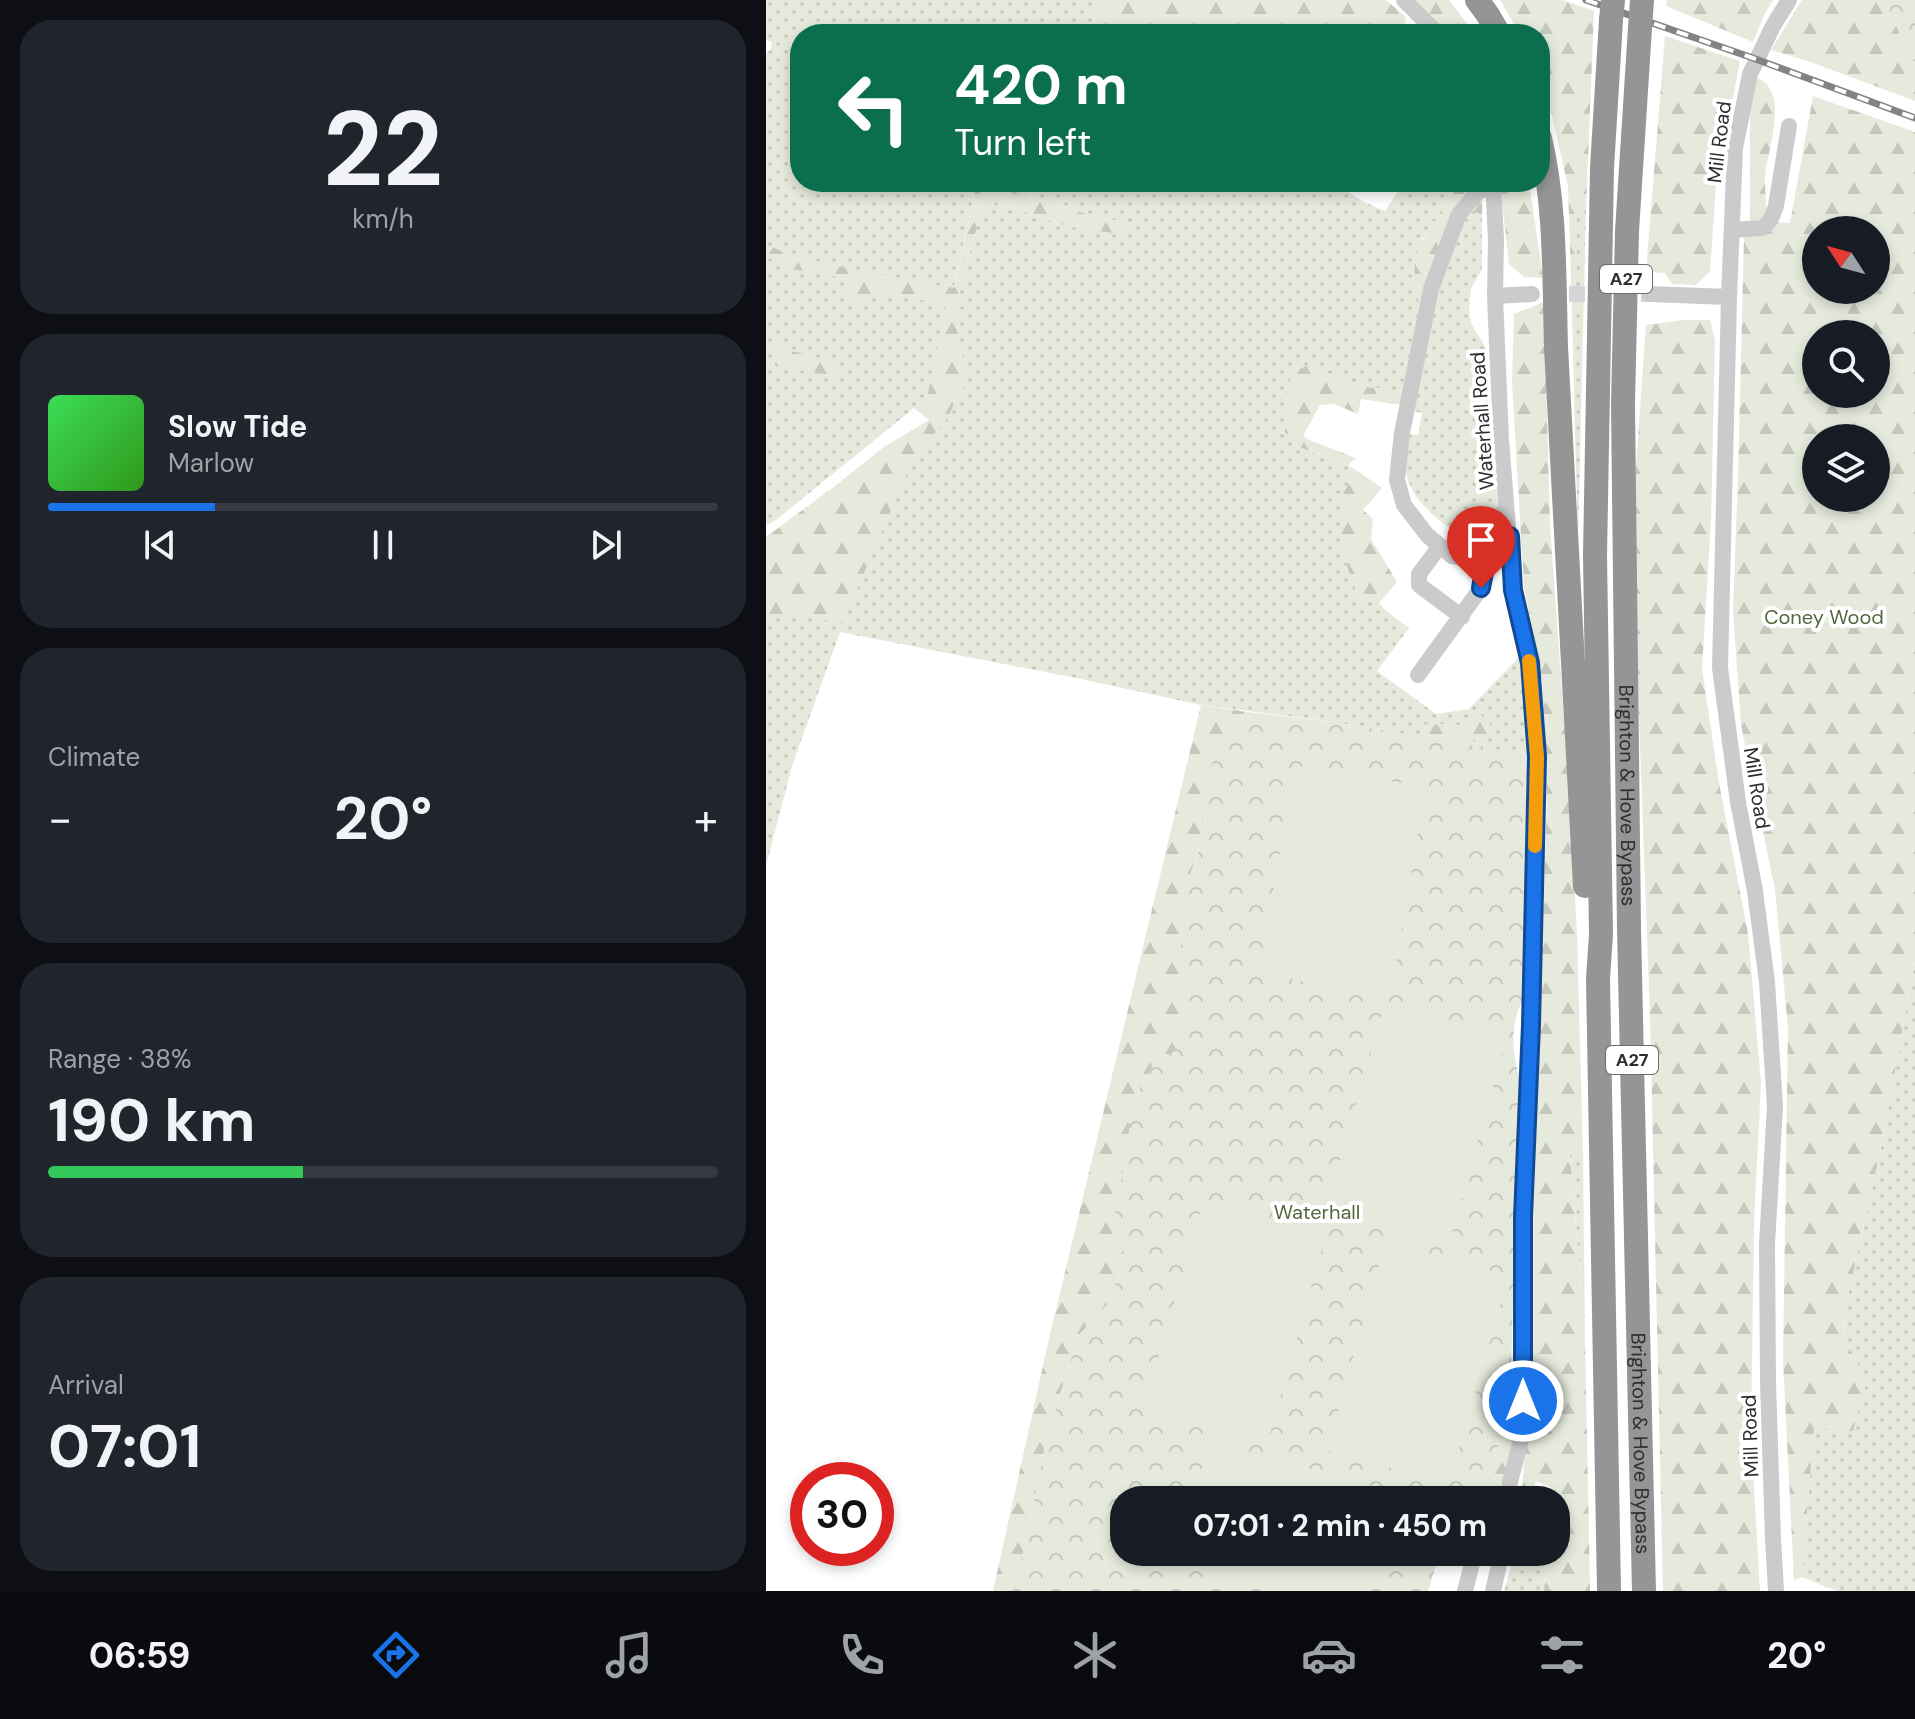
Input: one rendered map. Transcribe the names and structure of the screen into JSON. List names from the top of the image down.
{
  "streets": {
    "highway": ["A27", "Brighton & Hove Bypass"],
    "street": ["Mill Road", "Waterhall Road"]
  },
  "parks": ["Coney Wood", "Waterhall"],
  "north": "top left",
  "page": {
    "tile": [
      ["22", "km/h"],
      "Climate",
      ["Range · 38%", "190 km"],
      ["Arrival", "07:01"]
    ],
    "turn": ["420 m", "Turn left"],
    "song": ["Slow Tide", "Marlow"],
    "heat": ["−", "20°", "+"],
    "limit": "30",
    "trip": "07:01 · 2 min · 450 m",
    "tabs": ["06:59", "20°"]
  }
}
